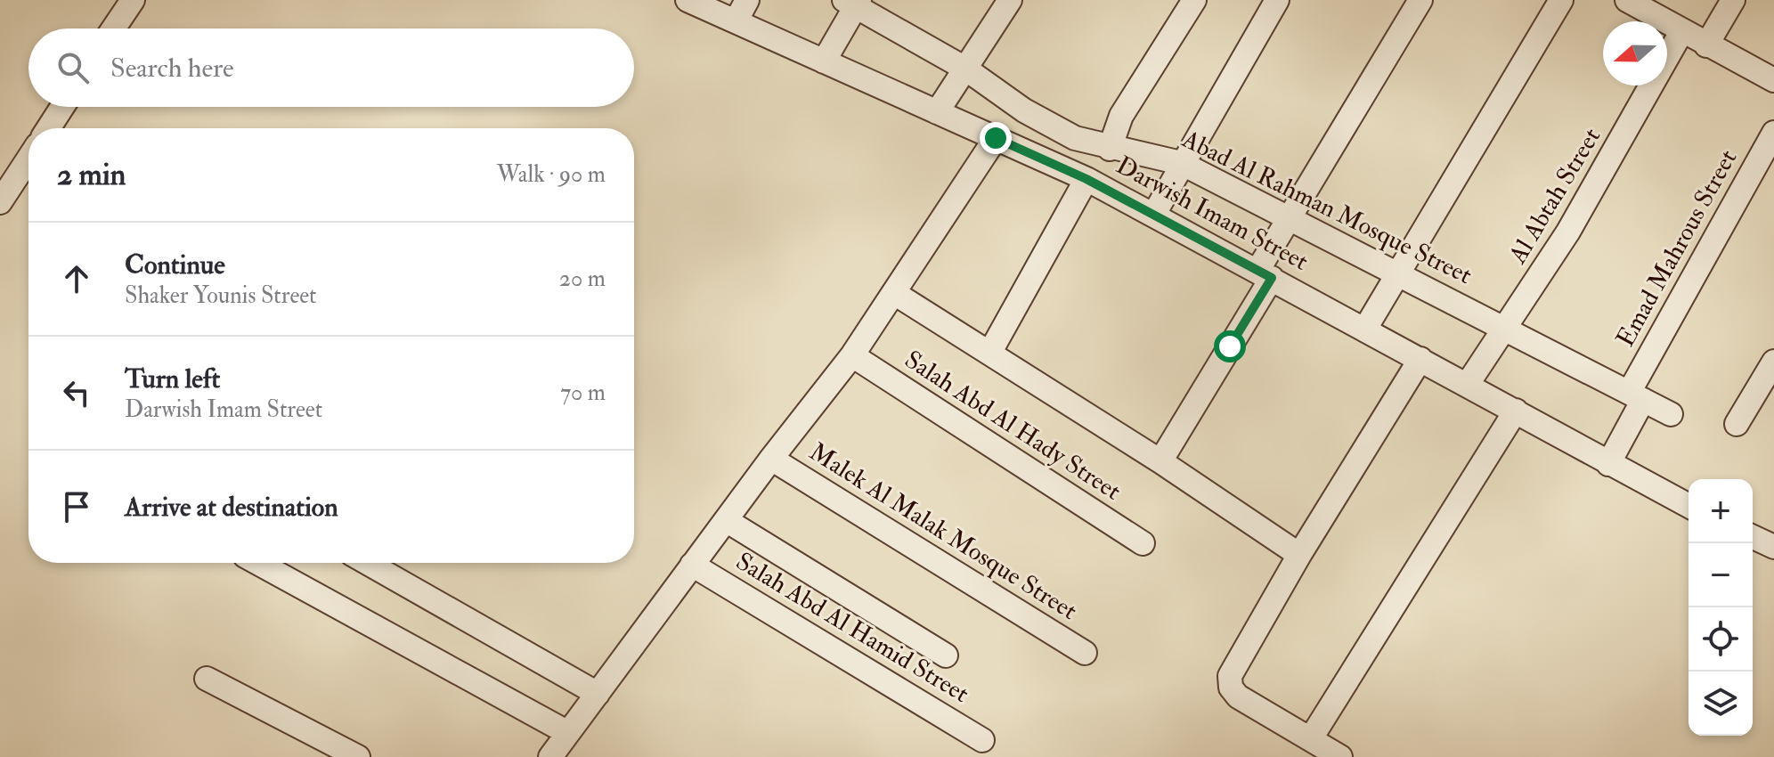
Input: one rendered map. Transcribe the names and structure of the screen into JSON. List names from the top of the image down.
{
  "streets": {
    "street": [
      "Al Abtah Street",
      "Abad Al Rahman Mosque Street",
      "Darwish Imam Street",
      "Emad Mahrous Street",
      "Salah Abd Al Hady Street",
      "Malek Al Malak Mosque Street",
      "Salah Abd Al Hamid Street"
    ]
  },
  "crossings": [
    ["Al Abtah Street", "Abad Al Rahman Mosque Street"],
    ["Al Abtah Street", "Darwish Imam Street"],
    ["Abad Al Rahman Mosque Street", "Emad Mahrous Street"],
    ["Darwish Imam Street", "Emad Mahrous Street"]
  ],
  "north": "left",
  "page": {
    "search": "Search here",
    "heading": ["2 min", "Walk · 90 m"],
    "list": [
      ["Continue", "Shaker Younis Street", "20 m"],
      ["Turn left", "Darwish Imam Street", "70 m"],
      "Arrive at destination"
    ],
    "map_buttons": ["+", "−"]
  }
}
